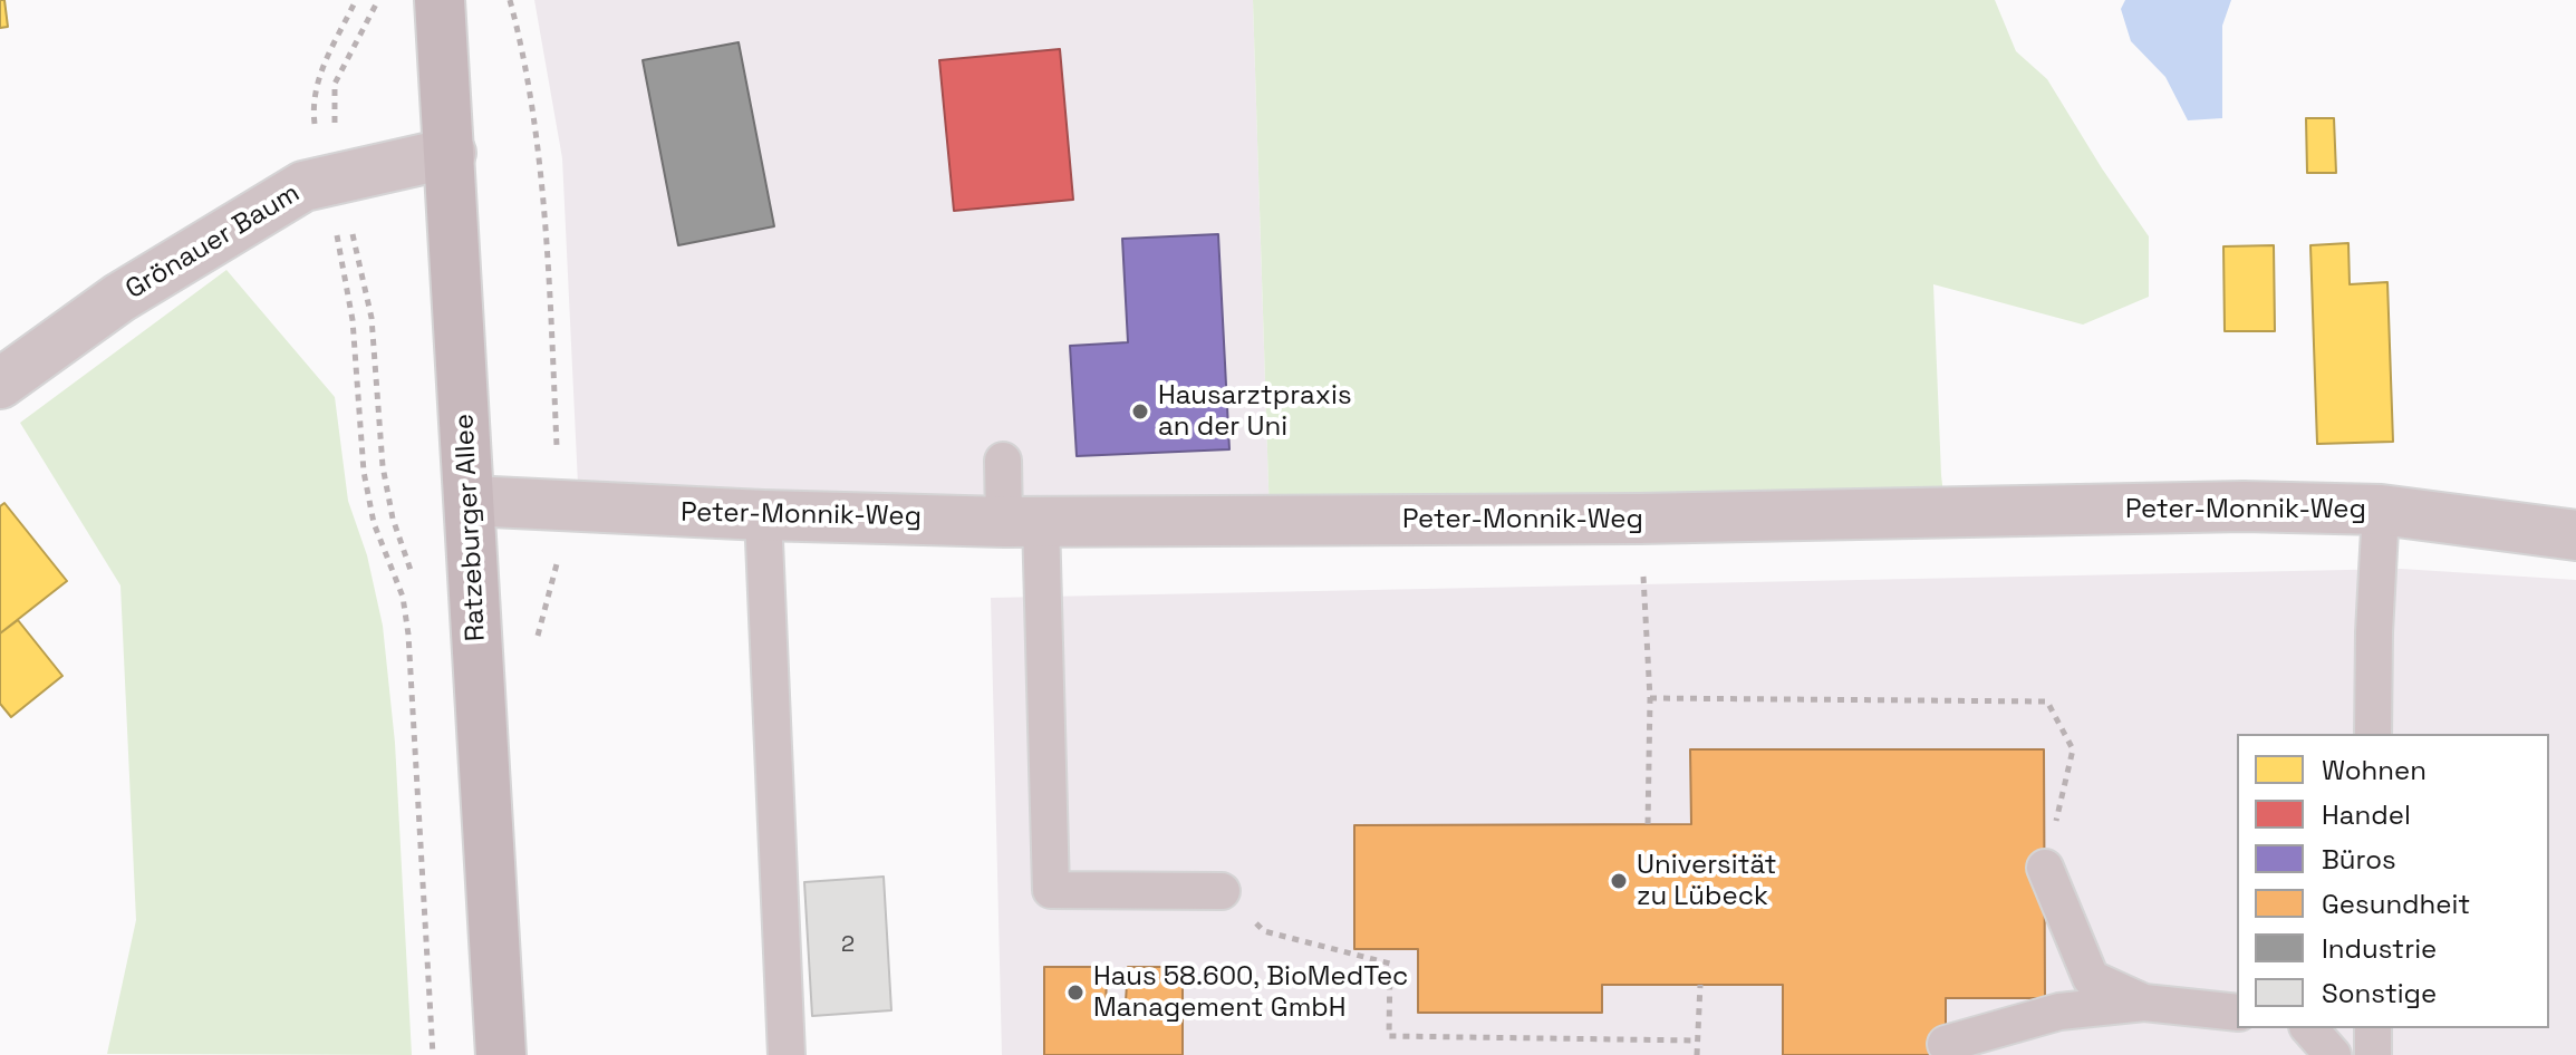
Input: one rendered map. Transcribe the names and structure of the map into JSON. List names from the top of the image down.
{
  "streets": {
    "main road": ["Ratzeburger Allee"],
    "street": ["Grönauer Baum", "Peter-Monnik-Weg"]
  },
  "crossings": [
    ["Grönauer Baum", "Ratzeburger Allee"],
    ["Peter-Monnik-Weg", "Ratzeburger Allee"]
  ],
  "places": ["Hausarztpraxis an der Uni", "Universität zu Lübeck", "Haus 58.600, BioMedTec Management GmbH"],
  "house_numbers": ["2"],
  "legend": [
    "Wohnen",
    "Handel",
    "Büros",
    "Gesundheit",
    "Industrie",
    "Sonstige"
  ]
}
